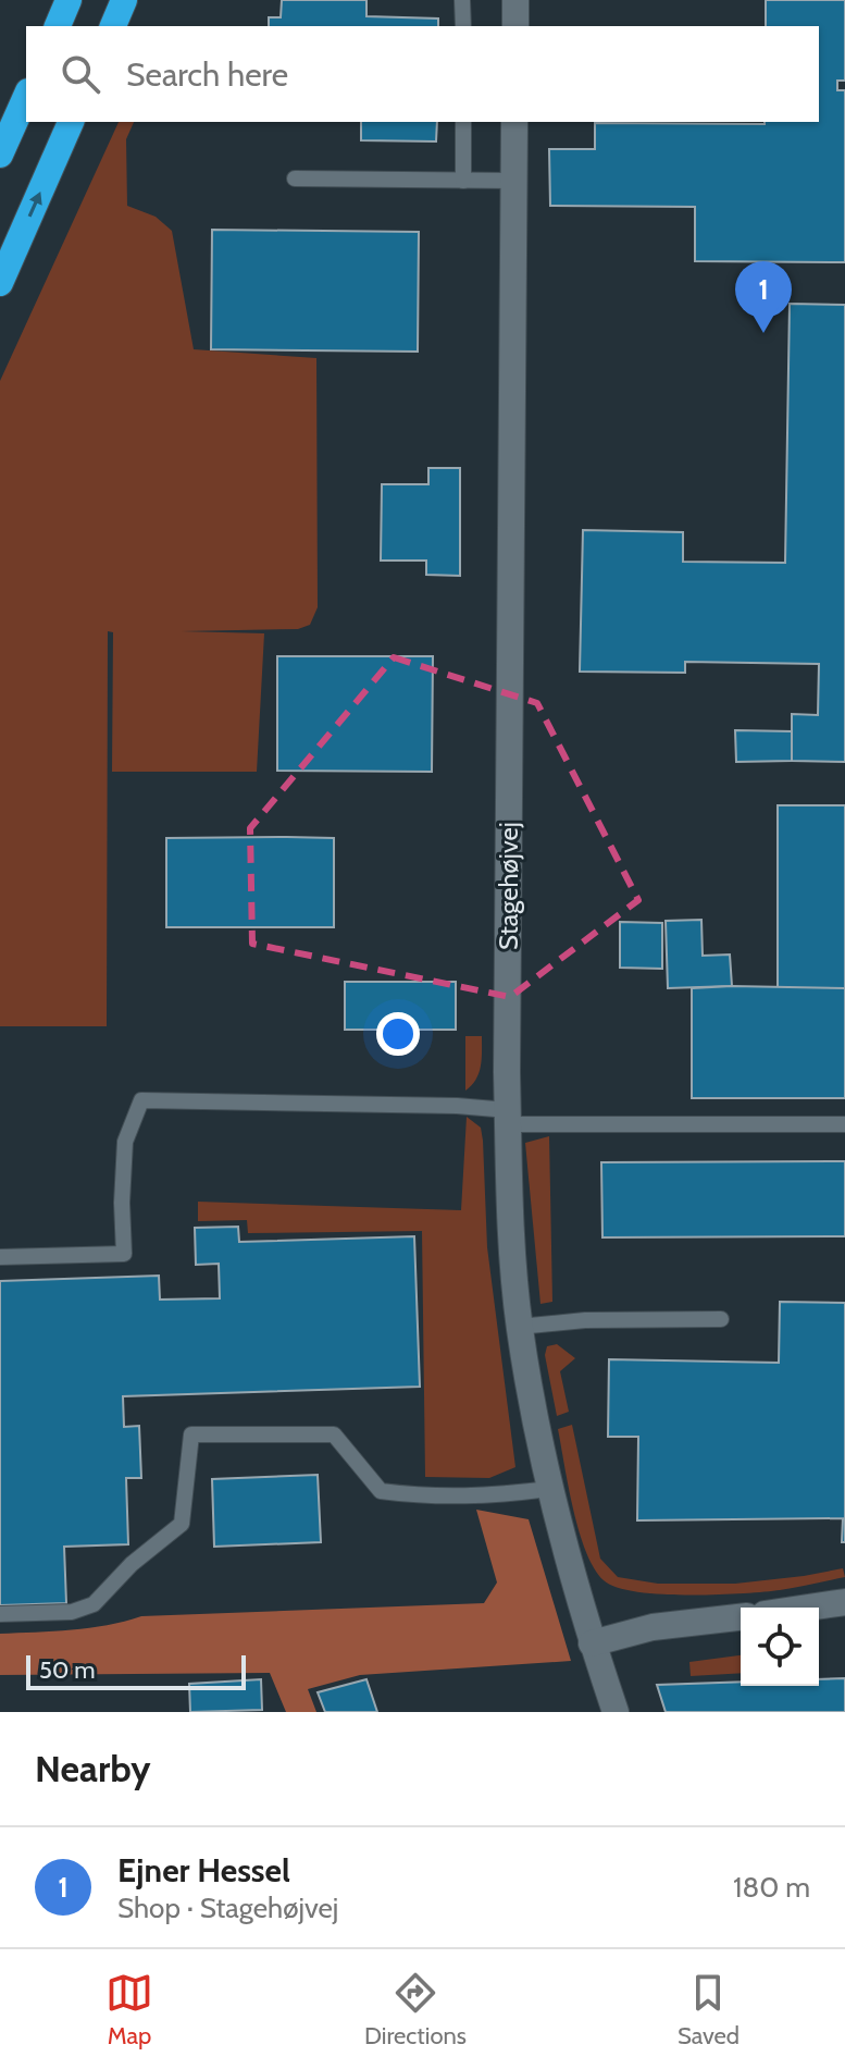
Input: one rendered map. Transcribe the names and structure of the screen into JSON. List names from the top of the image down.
{
  "streets": {
    "street": ["Stagehøjvej"]
  },
  "scale_bar": "50 m",
  "page": {
    "search": "Search here",
    "pins": "1",
    "scale": "50 m",
    "heading": "Nearby",
    "list": [
      {
        "mark": "1",
        "name": "Ejner Hessel",
        "note": "Shop · Stagehøjvej",
        "value": "180 m"
      }
    ],
    "nav": ["Map", "Directions", "Saved"]
  }
}
